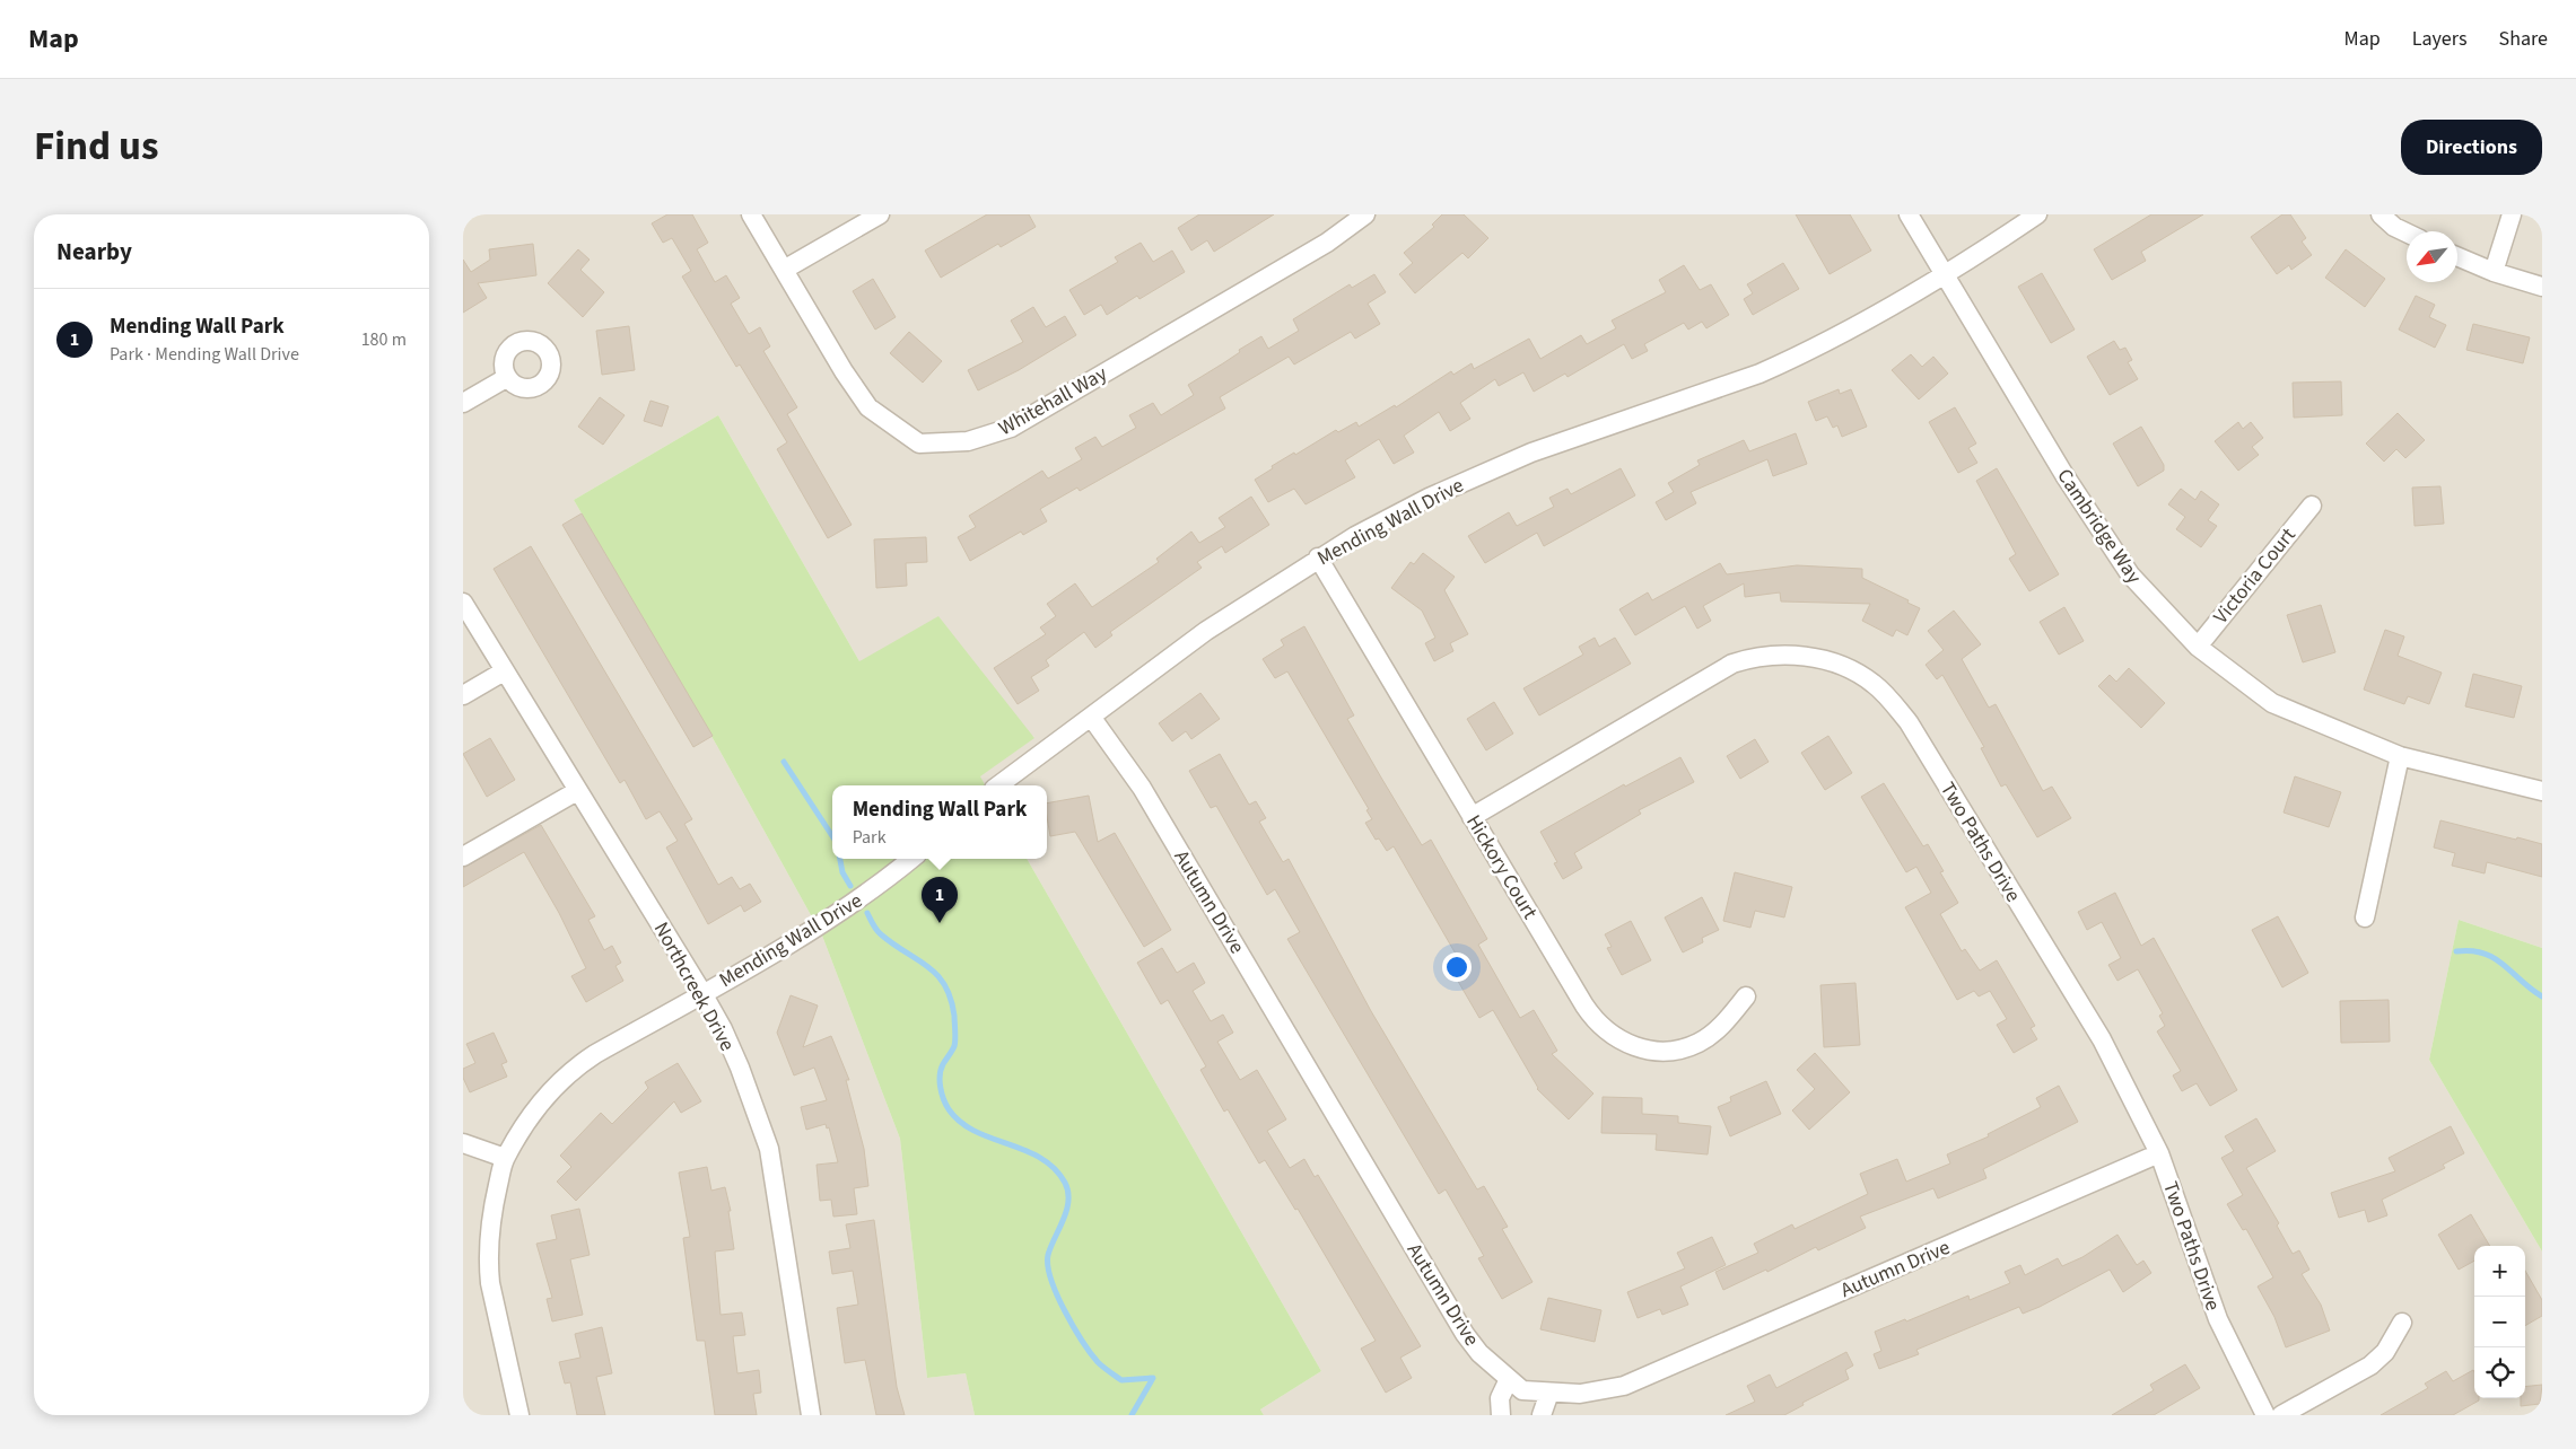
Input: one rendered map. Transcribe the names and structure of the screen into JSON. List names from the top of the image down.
{
  "streets": {
    "street": [
      "Whitehall Way",
      "Mending Wall Drive",
      "Cambridge Way",
      "Victoria Court",
      "Two Paths Drive",
      "Hickory Court",
      "Autumn Drive",
      "Northcreek Drive"
    ]
  },
  "crossings": [
    ["Mending Wall Drive", "Cambridge Way"],
    ["Mending Wall Drive", "Hickory Court"],
    ["Mending Wall Drive", "Autumn Drive"],
    ["Mending Wall Drive", "Northcreek Drive"],
    ["Cambridge Way", "Victoria Court"],
    ["Two Paths Drive", "Hickory Court"],
    ["Two Paths Drive", "Autumn Drive"]
  ],
  "north": "bottom left",
  "page": {
    "header": "Map",
    "nav": ["Map", "Layers", "Share"],
    "title": "Find us",
    "buttons": "Directions",
    "heading": "Nearby",
    "list": [
      {
        "mark": "1",
        "name": "Mending Wall Park",
        "note": "Park · Mending Wall Drive",
        "value": "180 m"
      }
    ],
    "popup": ["Mending Wall Park", "Park"],
    "pins": "1",
    "map_buttons": ["+", "−"]
  }
}
